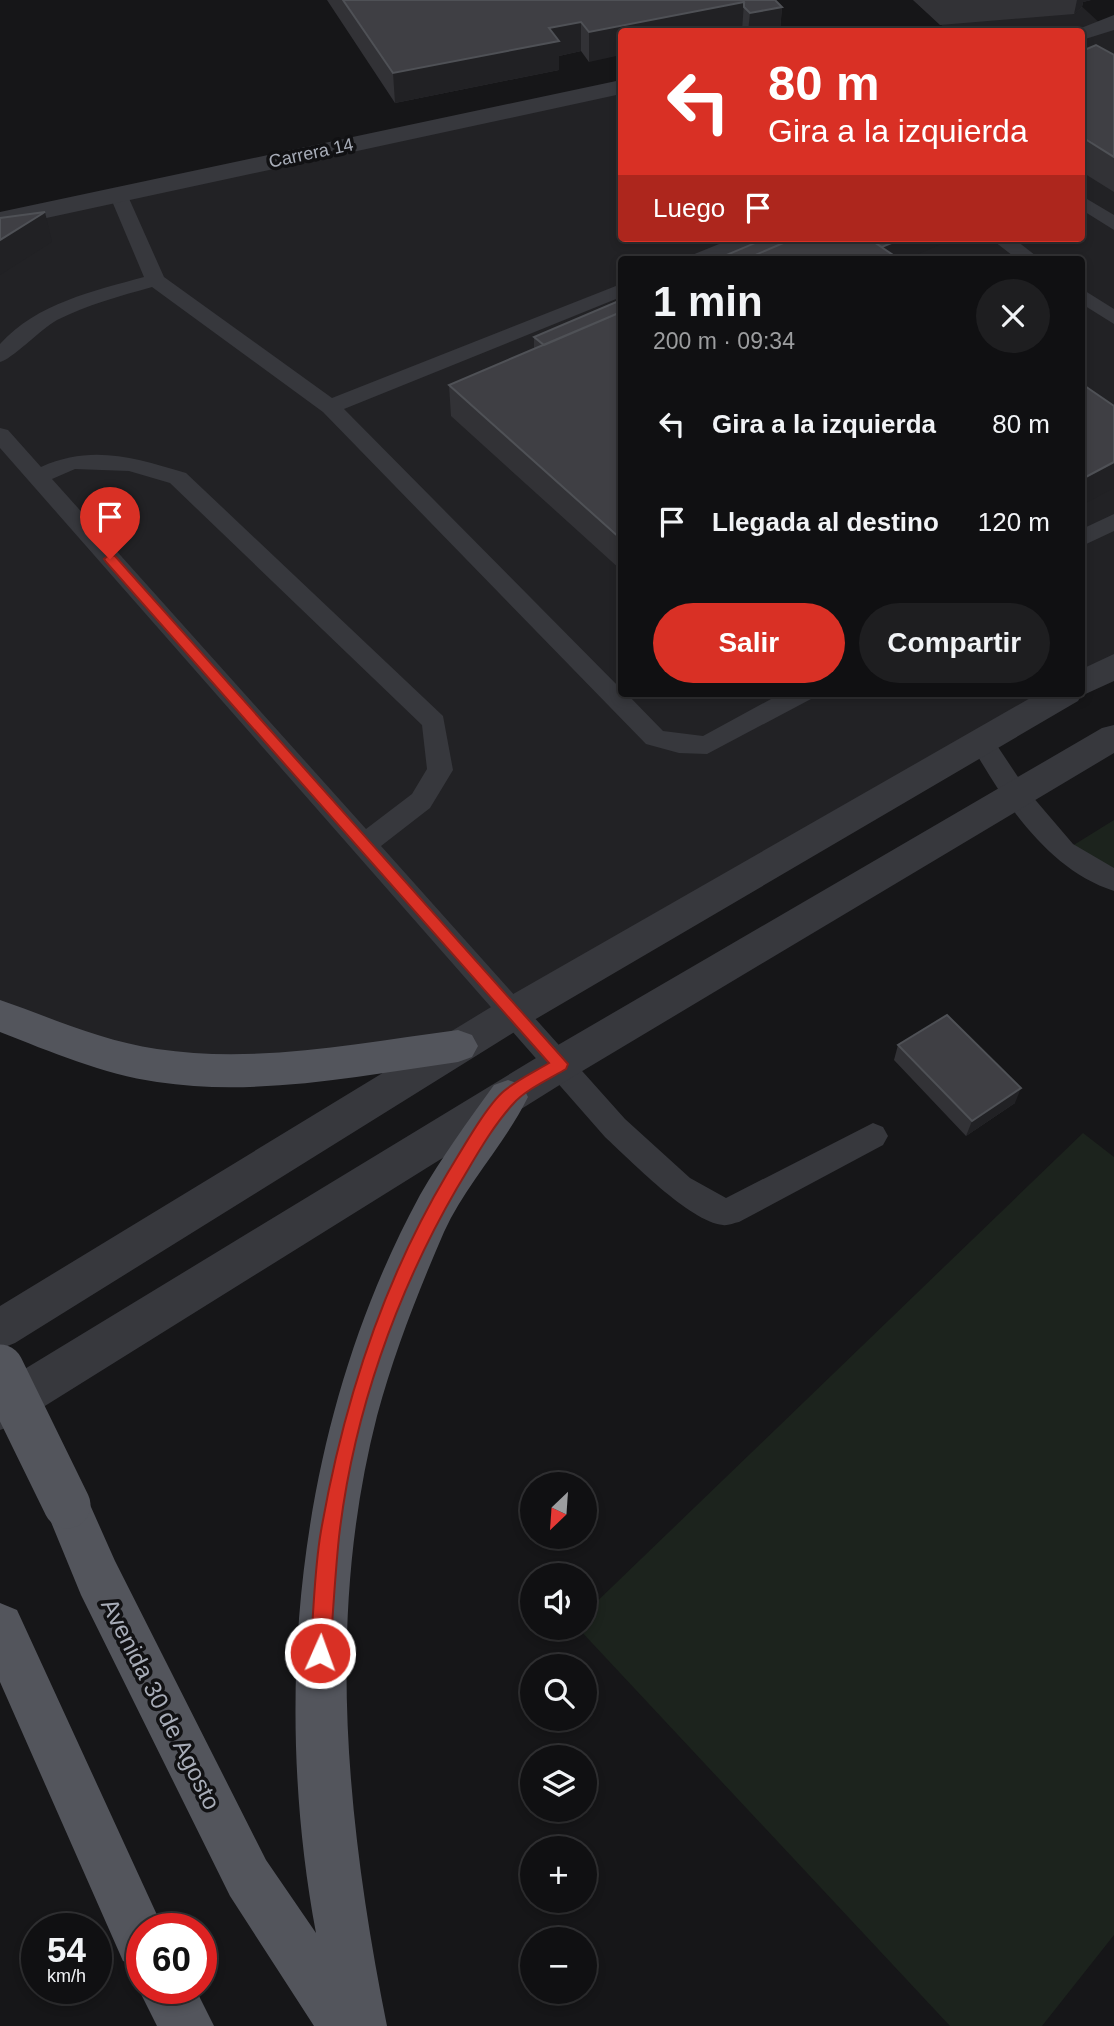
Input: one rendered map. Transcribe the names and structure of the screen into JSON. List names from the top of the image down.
{
  "streets": {
    "main road": ["Avenida 30 de Agosto"],
    "street": ["Carrera 14"]
  },
  "north": "bottom left",
  "page": {
    "turn": ["80 m", "Gira a la izquierda"],
    "then": "Luego",
    "heading": ["1 min", "200 m · 09:34"],
    "list": [
      {
        "name": "Gira a la izquierda",
        "value": "80 m"
      },
      {
        "name": "Llegada al destino",
        "value": "120 m"
      }
    ],
    "buttons": ["Salir", "Compartir"],
    "map_buttons": ["+", "−"],
    "speed": "54 km/h",
    "limit": "60"
  }
}
